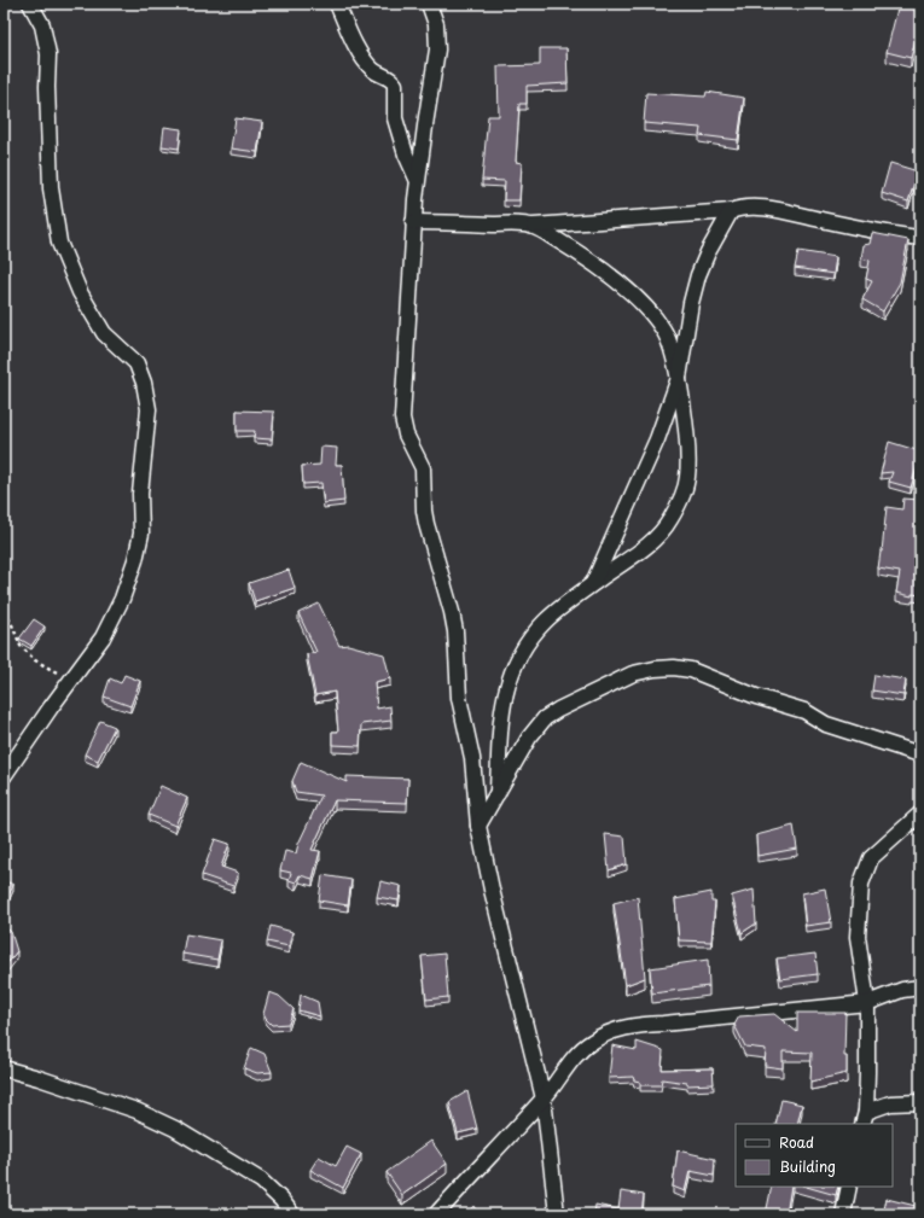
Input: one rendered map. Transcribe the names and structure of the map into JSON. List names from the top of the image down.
{
  "legend": ["Road", "Building"]
}
